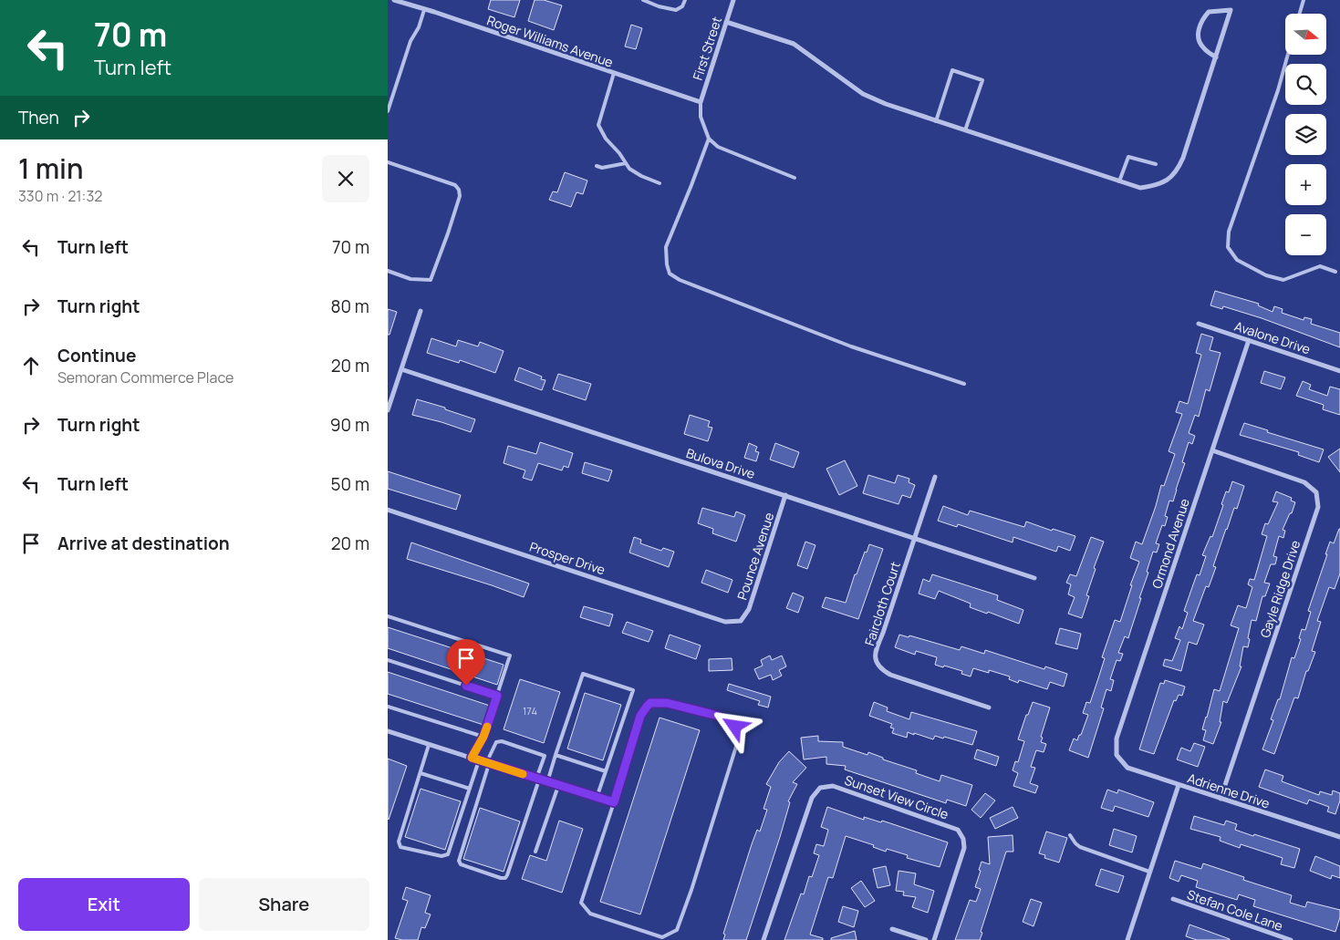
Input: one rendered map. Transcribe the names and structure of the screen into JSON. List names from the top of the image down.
{
  "streets": {
    "street": [
      "Roger Williams Avenue",
      "First Street",
      "Avalone Drive",
      "Bulova Drive",
      "Ormond Avenue",
      "Pounce Avenue",
      "Prosper Drive",
      "Gayle Ridge Drive",
      "Faircloth Court",
      "Adrienne Drive",
      "Sunset View Circle",
      "Stefan Cole Lane"
    ]
  },
  "crossings": [
    ["Roger Williams Avenue", "First Street"],
    ["Avalone Drive", "Ormond Avenue"],
    ["Bulova Drive", "Pounce Avenue"],
    ["Bulova Drive", "Faircloth Court"],
    ["Ormond Avenue", "Gayle Ridge Drive"],
    ["Ormond Avenue", "Adrienne Drive"],
    ["Pounce Avenue", "Prosper Drive"],
    ["Gayle Ridge Drive", "Adrienne Drive"]
  ],
  "house_numbers": ["174"],
  "north": "right",
  "page": {
    "turn": ["70 m", "Turn left"],
    "map_buttons": ["+", "−"],
    "then": "Then",
    "heading": ["1 min", "330 m · 21:32"],
    "list": [
      {
        "name": "Turn left",
        "value": "70 m"
      },
      {
        "name": "Turn right",
        "value": "80 m"
      },
      {
        "name": "Continue",
        "note": "Semoran Commerce Place",
        "value": "20 m"
      },
      {
        "name": "Turn right",
        "value": "90 m"
      },
      {
        "name": "Turn left",
        "value": "50 m"
      },
      {
        "name": "Arrive at destination",
        "value": "20 m"
      }
    ],
    "buttons": ["Exit", "Share"]
  }
}
